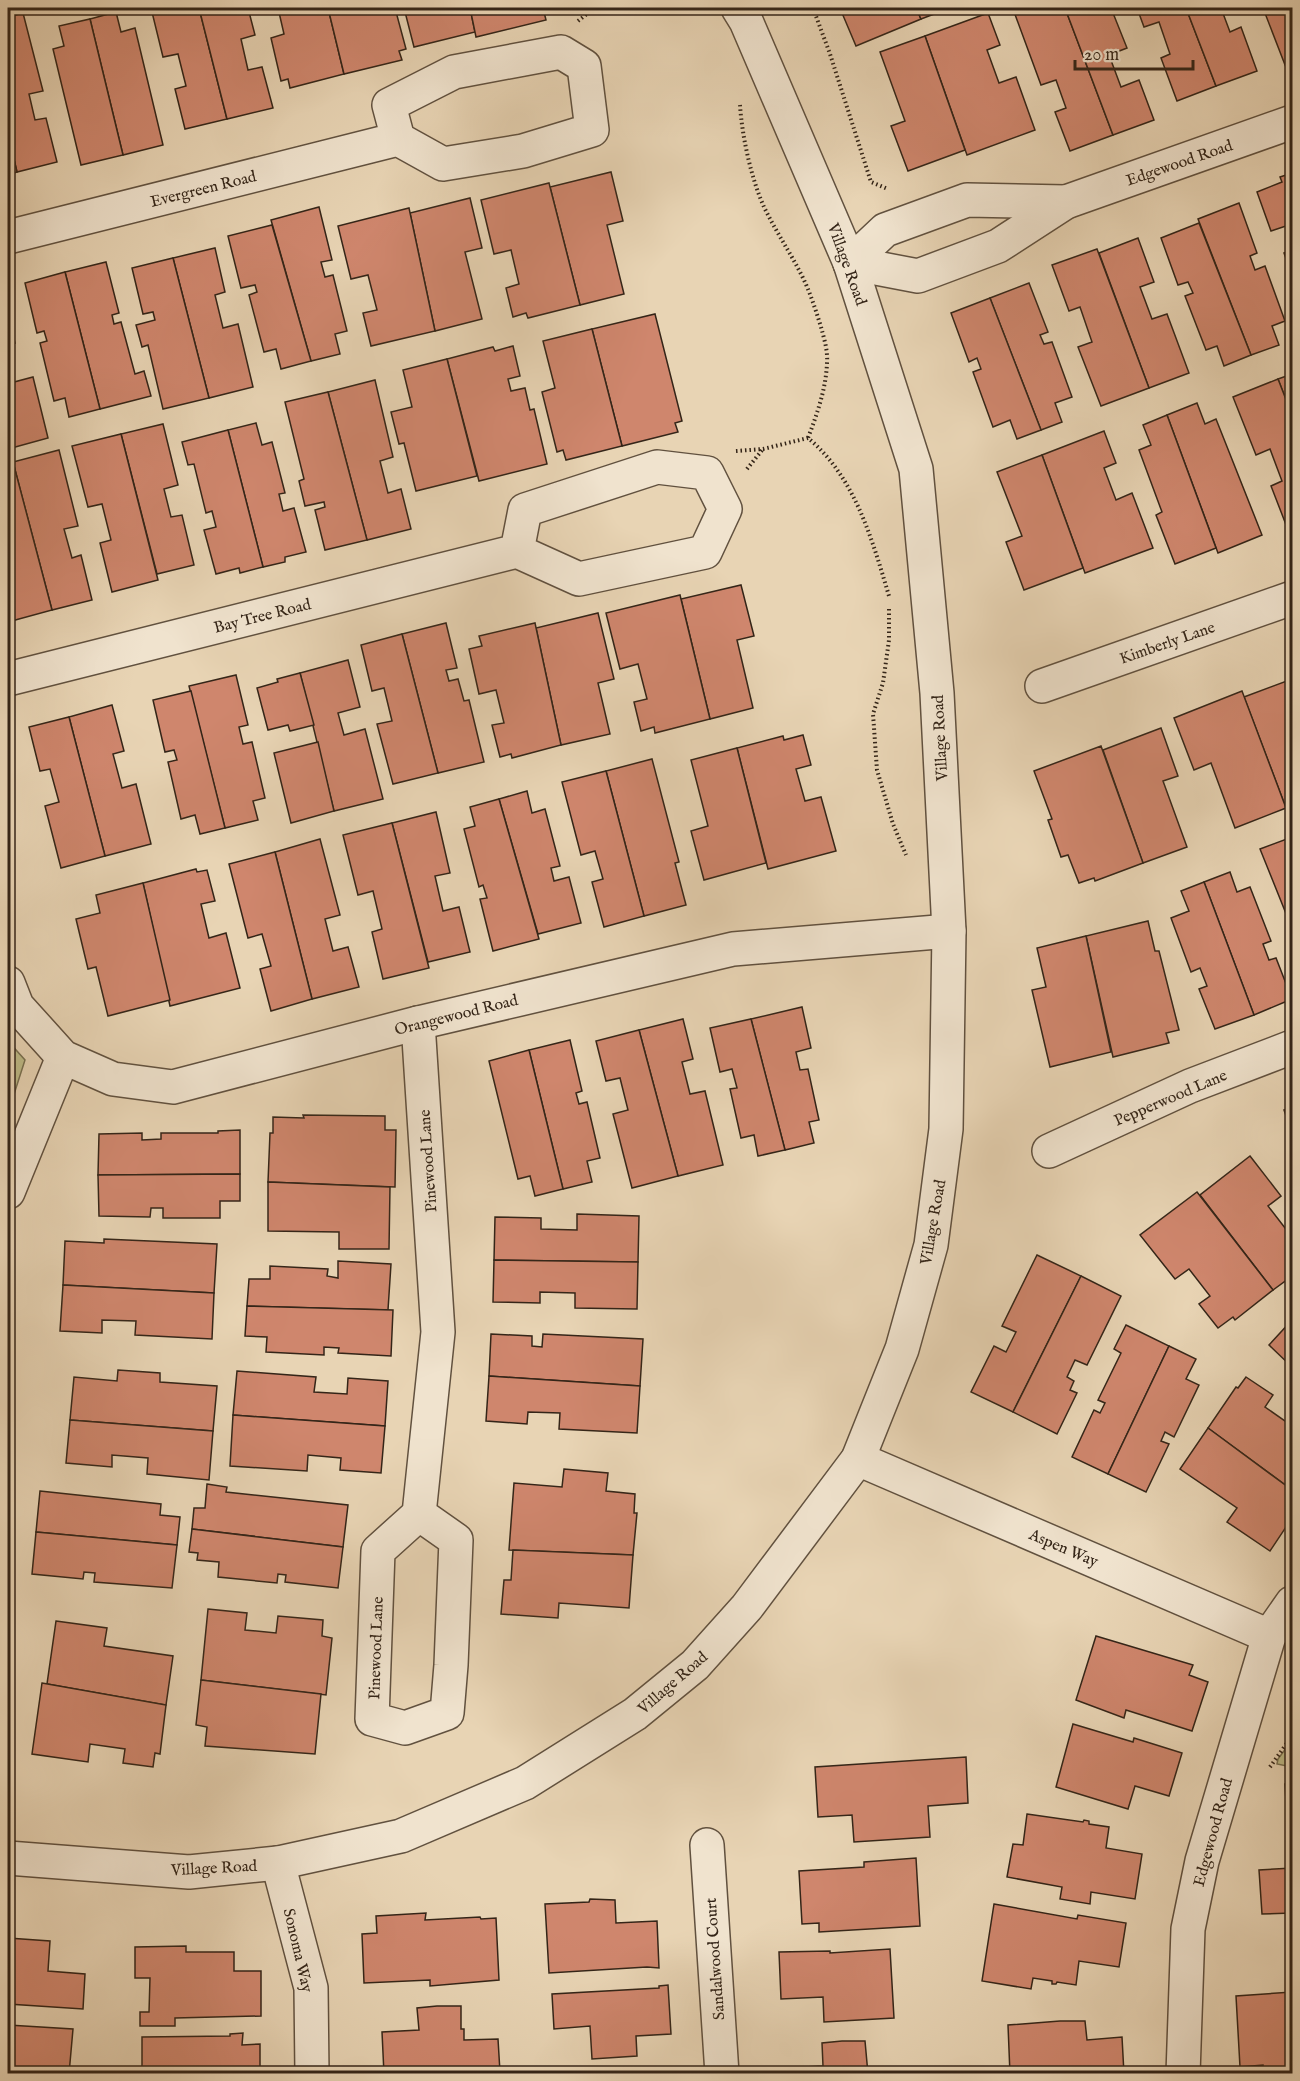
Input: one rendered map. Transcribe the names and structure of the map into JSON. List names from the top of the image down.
{
  "streets": {
    "street": [
      "Edgewood Road",
      "Evergreen Road",
      "Village Road",
      "Bay Tree Road",
      "Kimberly Lane",
      "Orangewood Road",
      "Pepperwood Lane",
      "Pinewood Lane",
      "Aspen Way",
      "Sonoma Way",
      "Sandalwood Court"
    ]
  },
  "crossings": [
    ["Edgewood Road", "Village Road"],
    ["Edgewood Road", "Aspen Way"],
    ["Village Road", "Orangewood Road"],
    ["Village Road", "Aspen Way"],
    ["Village Road", "Sonoma Way"],
    ["Orangewood Road", "Pinewood Lane"]
  ],
  "scale_bar": "20 m"
}
